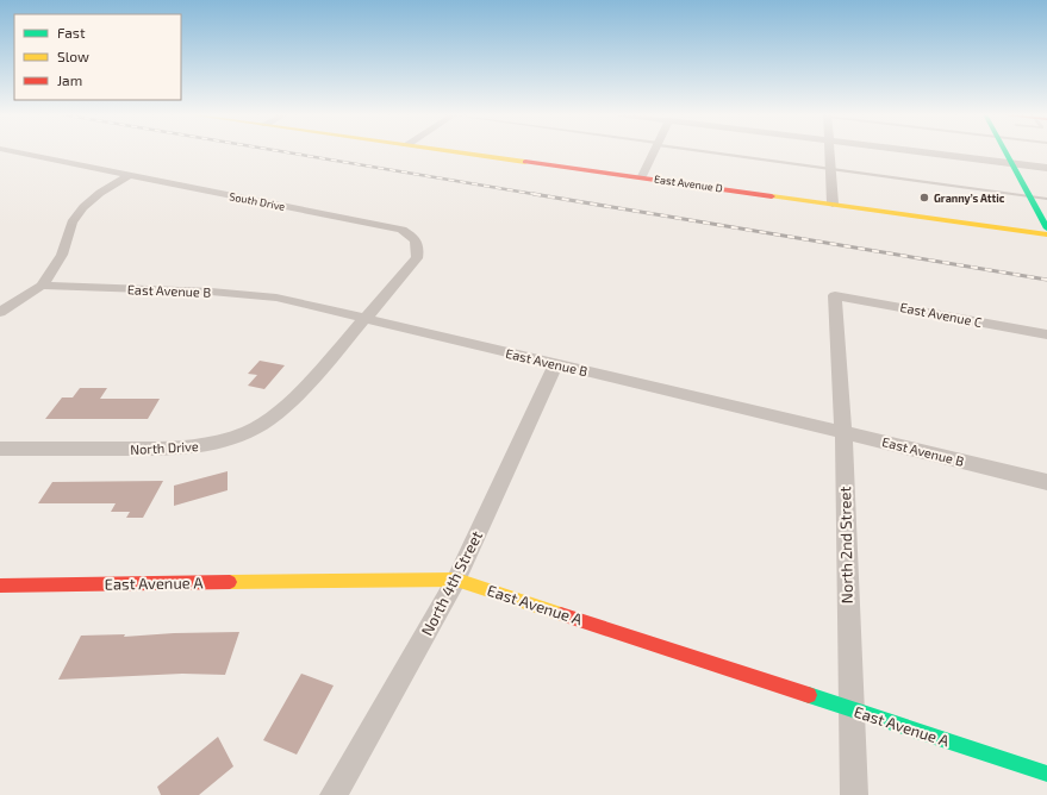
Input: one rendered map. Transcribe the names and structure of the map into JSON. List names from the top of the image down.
{
  "streets": {
    "main road": ["East Avenue D", "East Avenue A"],
    "street": [
      "South Drive",
      "East Avenue B",
      "East Avenue C",
      "North Drive",
      "North 2nd Street",
      "North 4th Street"
    ]
  },
  "crossings": [
    ["South Drive", "East Avenue B"],
    ["South Drive", "North Drive"],
    ["East Avenue B", "North Drive"],
    ["East Avenue B", "North 2nd Street"],
    ["East Avenue B", "North 4th Street"],
    ["East Avenue C", "North 2nd Street"],
    ["North 2nd Street", "East Avenue A"],
    ["East Avenue A", "North 4th Street"]
  ],
  "places": ["Granny’s Attic"],
  "legend": ["Fast", "Slow", "Jam"]
}
